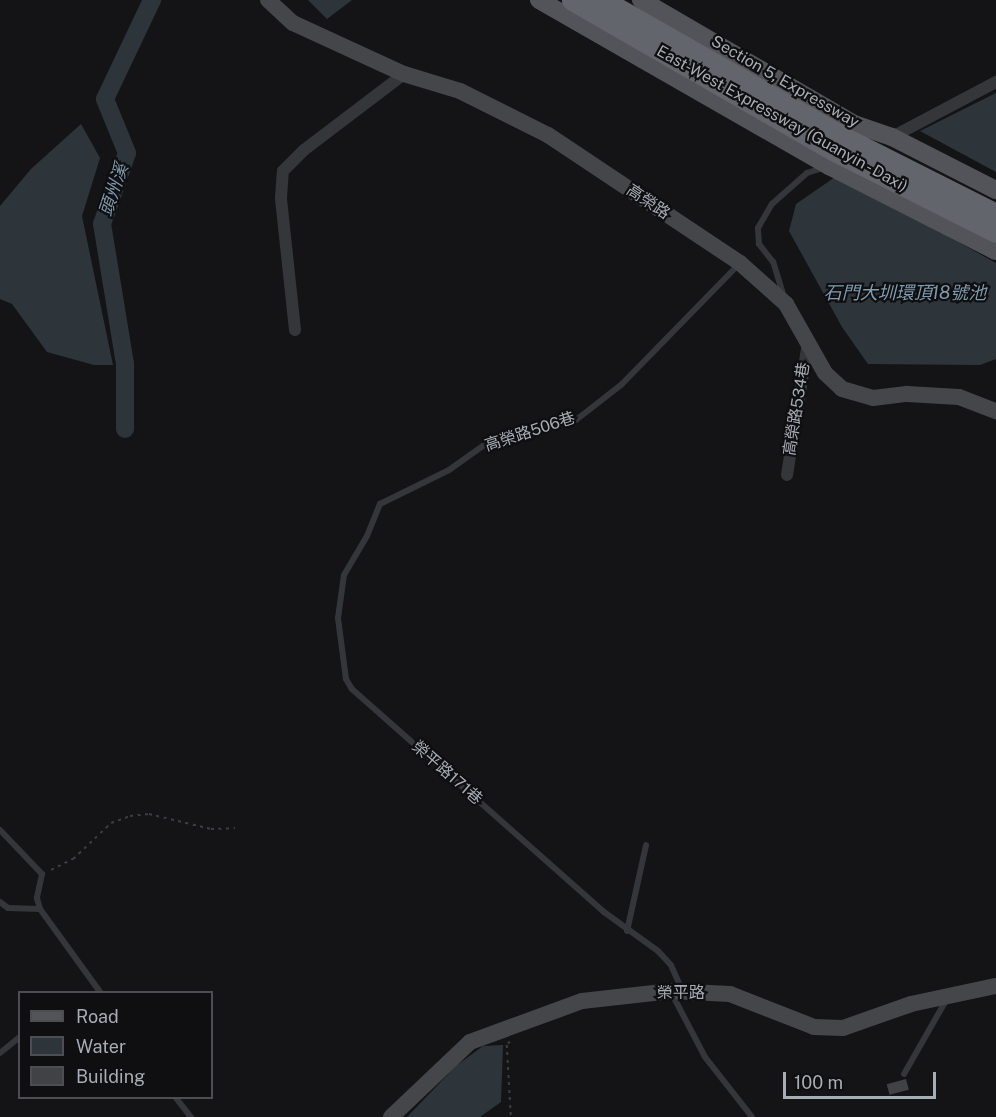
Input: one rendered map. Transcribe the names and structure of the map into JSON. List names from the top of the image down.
{
  "streets": {
    "highway": ["East-West Expressway (Guanyin - Daxi)"],
    "main road": ["Section 5, Expressway"],
    "street": ["高榮路", "高榮路534巷", "榮平路"],
    "lane": ["高榮路506巷", "榮平路171巷"]
  },
  "crossings": [
    ["高榮路", "高榮路534巷"],
    ["高榮路", "高榮路506巷"],
    ["高榮路506巷", "榮平路171巷"],
    ["榮平路171巷", "榮平路"]
  ],
  "water": ["頭州溪", "石門大圳環頂18號池"],
  "legend": ["Road", "Water", "Building"],
  "scale_bar": "100 m"
}
